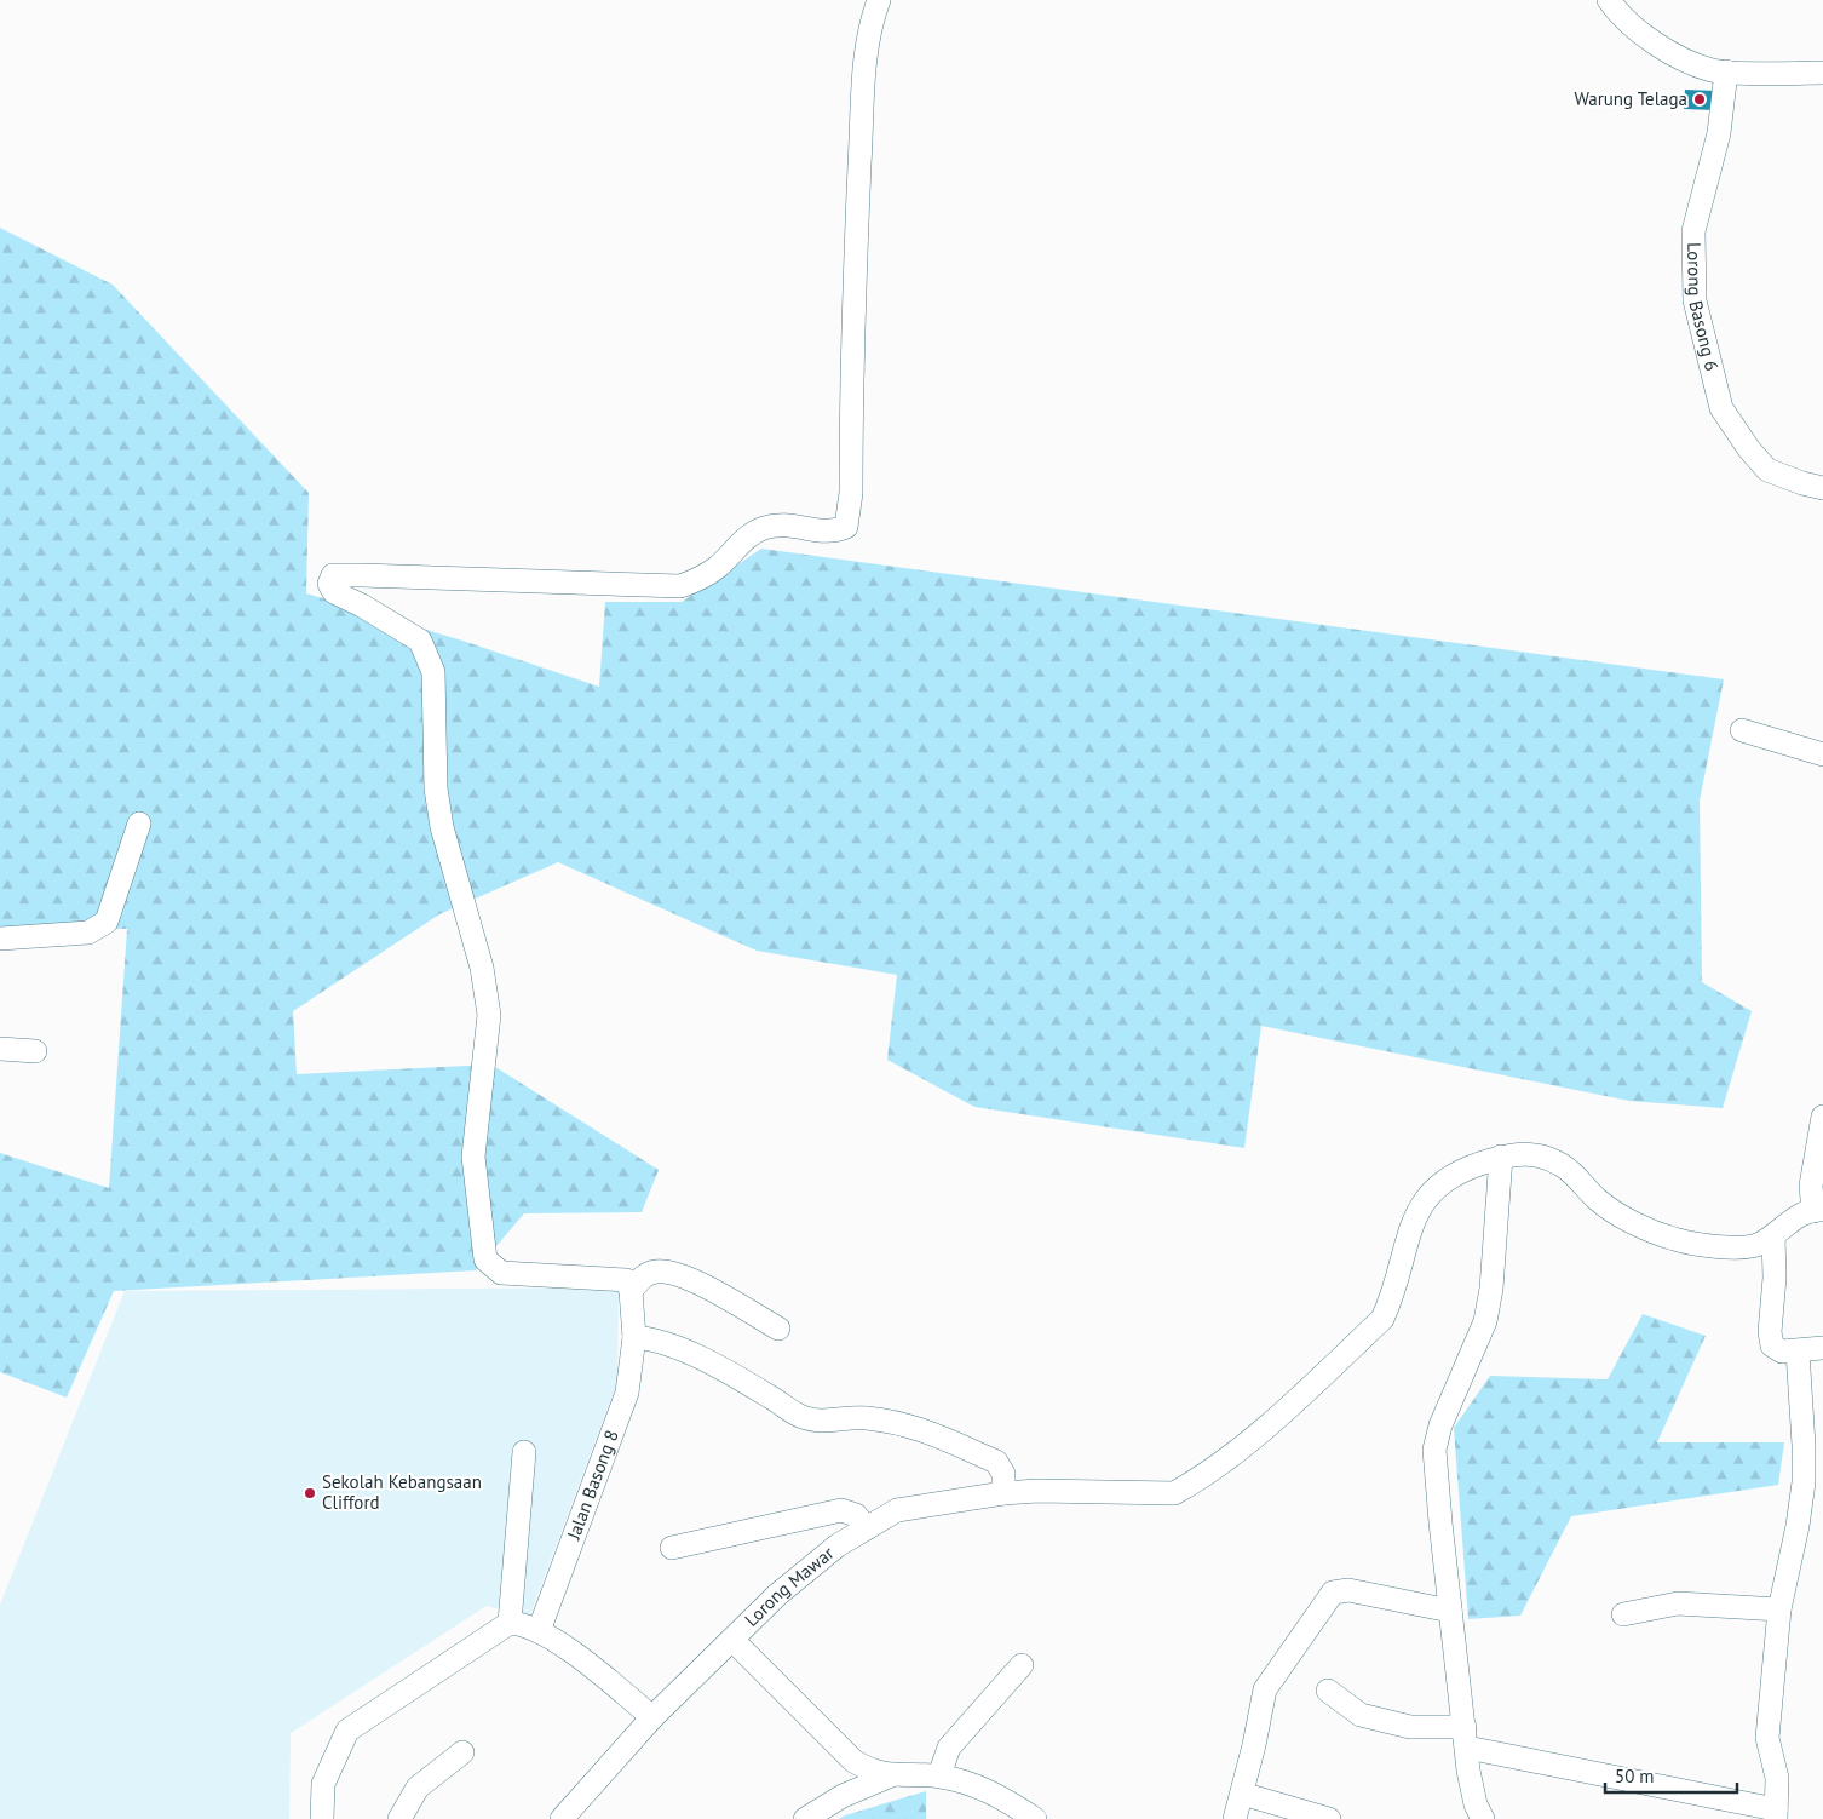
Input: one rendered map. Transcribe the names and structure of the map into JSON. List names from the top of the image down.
{
  "streets": {
    "street": ["Lorong Basong 6", "Jalan Basong 8", "Lorong Mawar"]
  },
  "places": ["Warung Telaga", "Sekolah Kebangsaan Clifford"],
  "scale_bar": "50 m"
}
